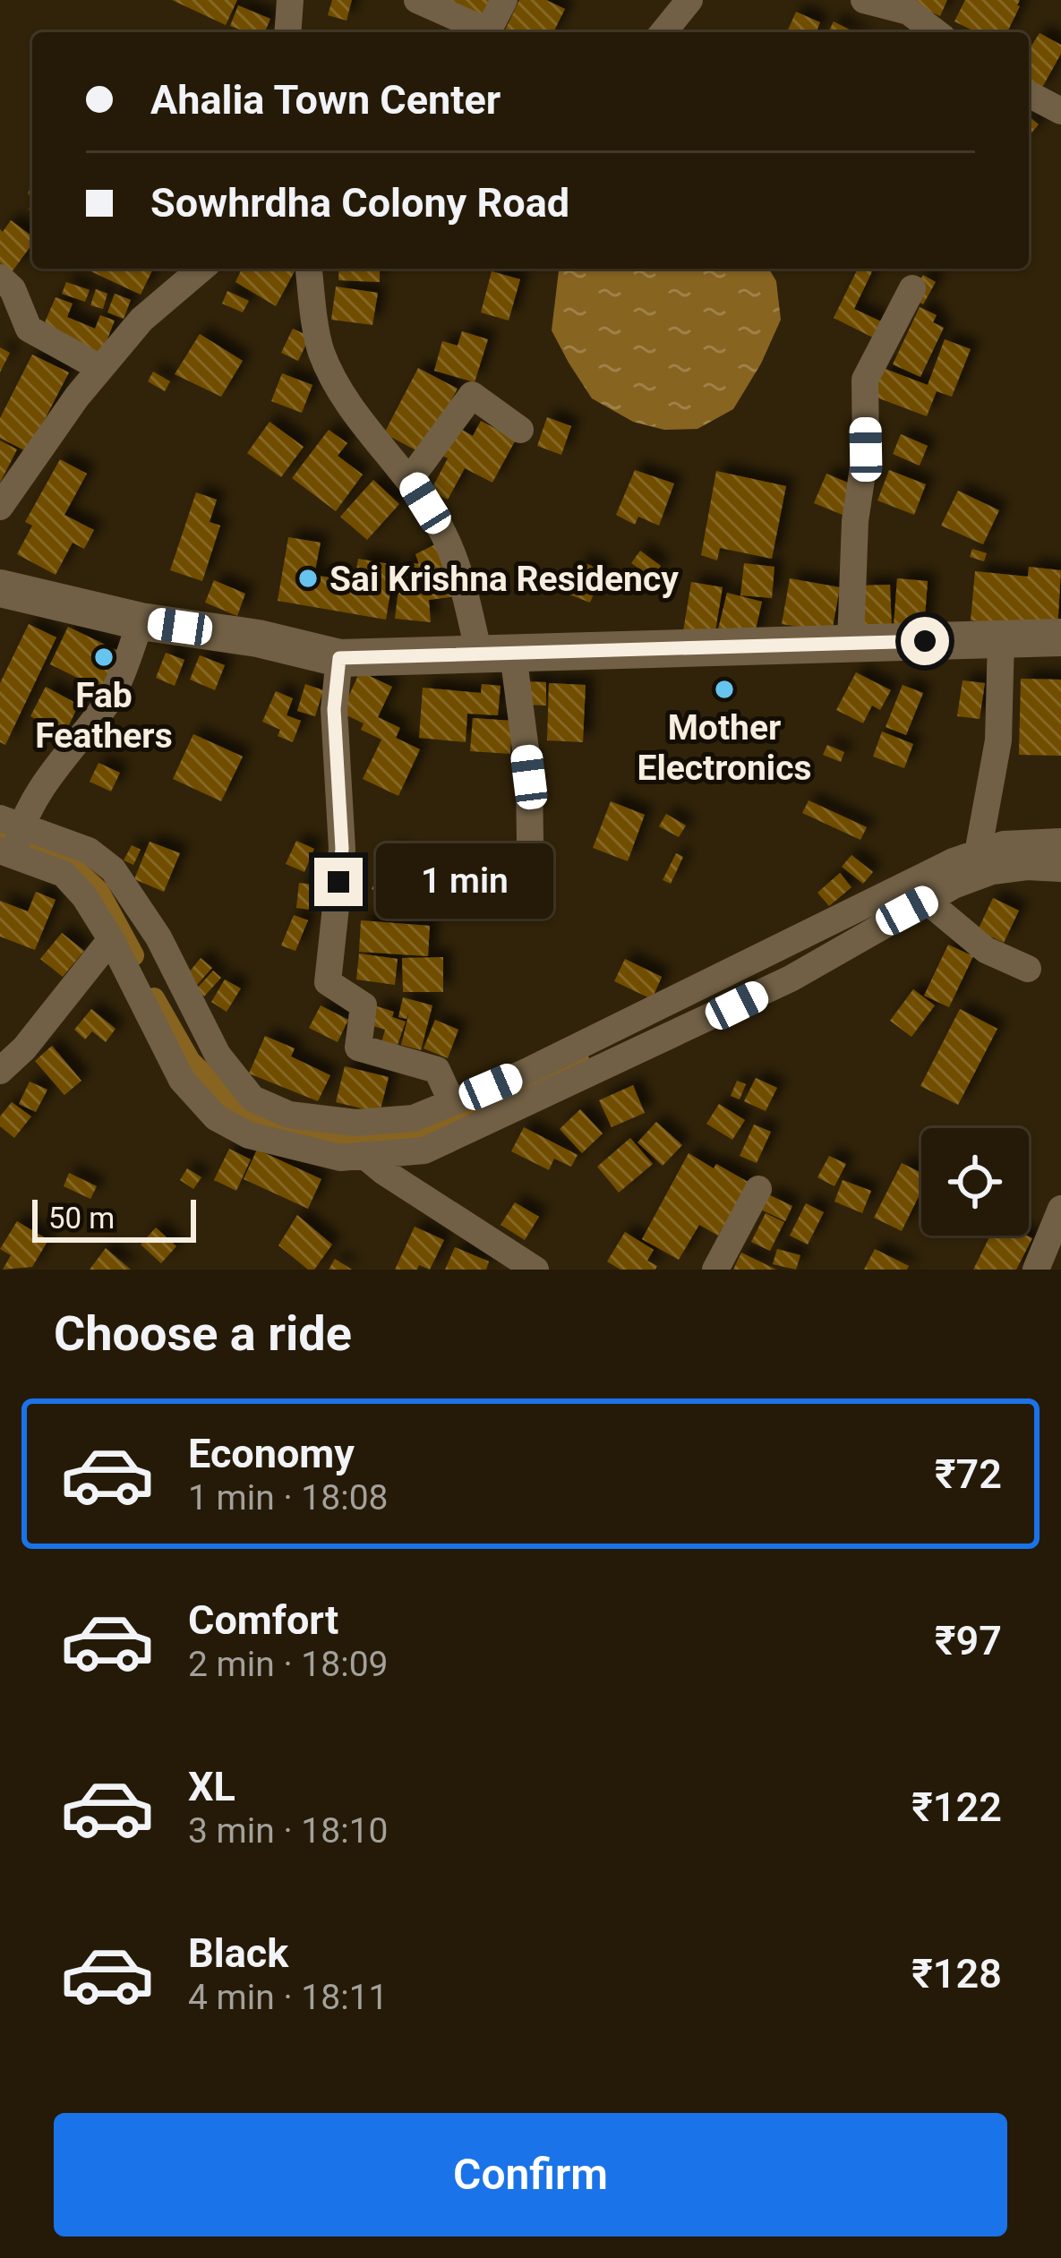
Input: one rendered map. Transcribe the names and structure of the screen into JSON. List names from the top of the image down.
{
  "places": ["Sai Krishna Residency", "Fab Feathers", "Mother Electronics"],
  "scale_bar": "50 m",
  "page": {
    "banner": ["Ahalia Town Center", "Sowhrdha Colony Road"],
    "bubble": "1 min",
    "scale": "50 m",
    "heading": "Choose a ride",
    "list": [
      {
        "name": "Economy",
        "note": "1 min · 18:08",
        "value": "₹72"
      },
      {
        "name": "Comfort",
        "note": "2 min · 18:09",
        "value": "₹97"
      },
      {
        "name": "XL",
        "note": "3 min · 18:10",
        "value": "₹122"
      },
      {
        "name": "Black",
        "note": "4 min · 18:11",
        "value": "₹128"
      }
    ],
    "buttons": "Confirm"
  }
}
